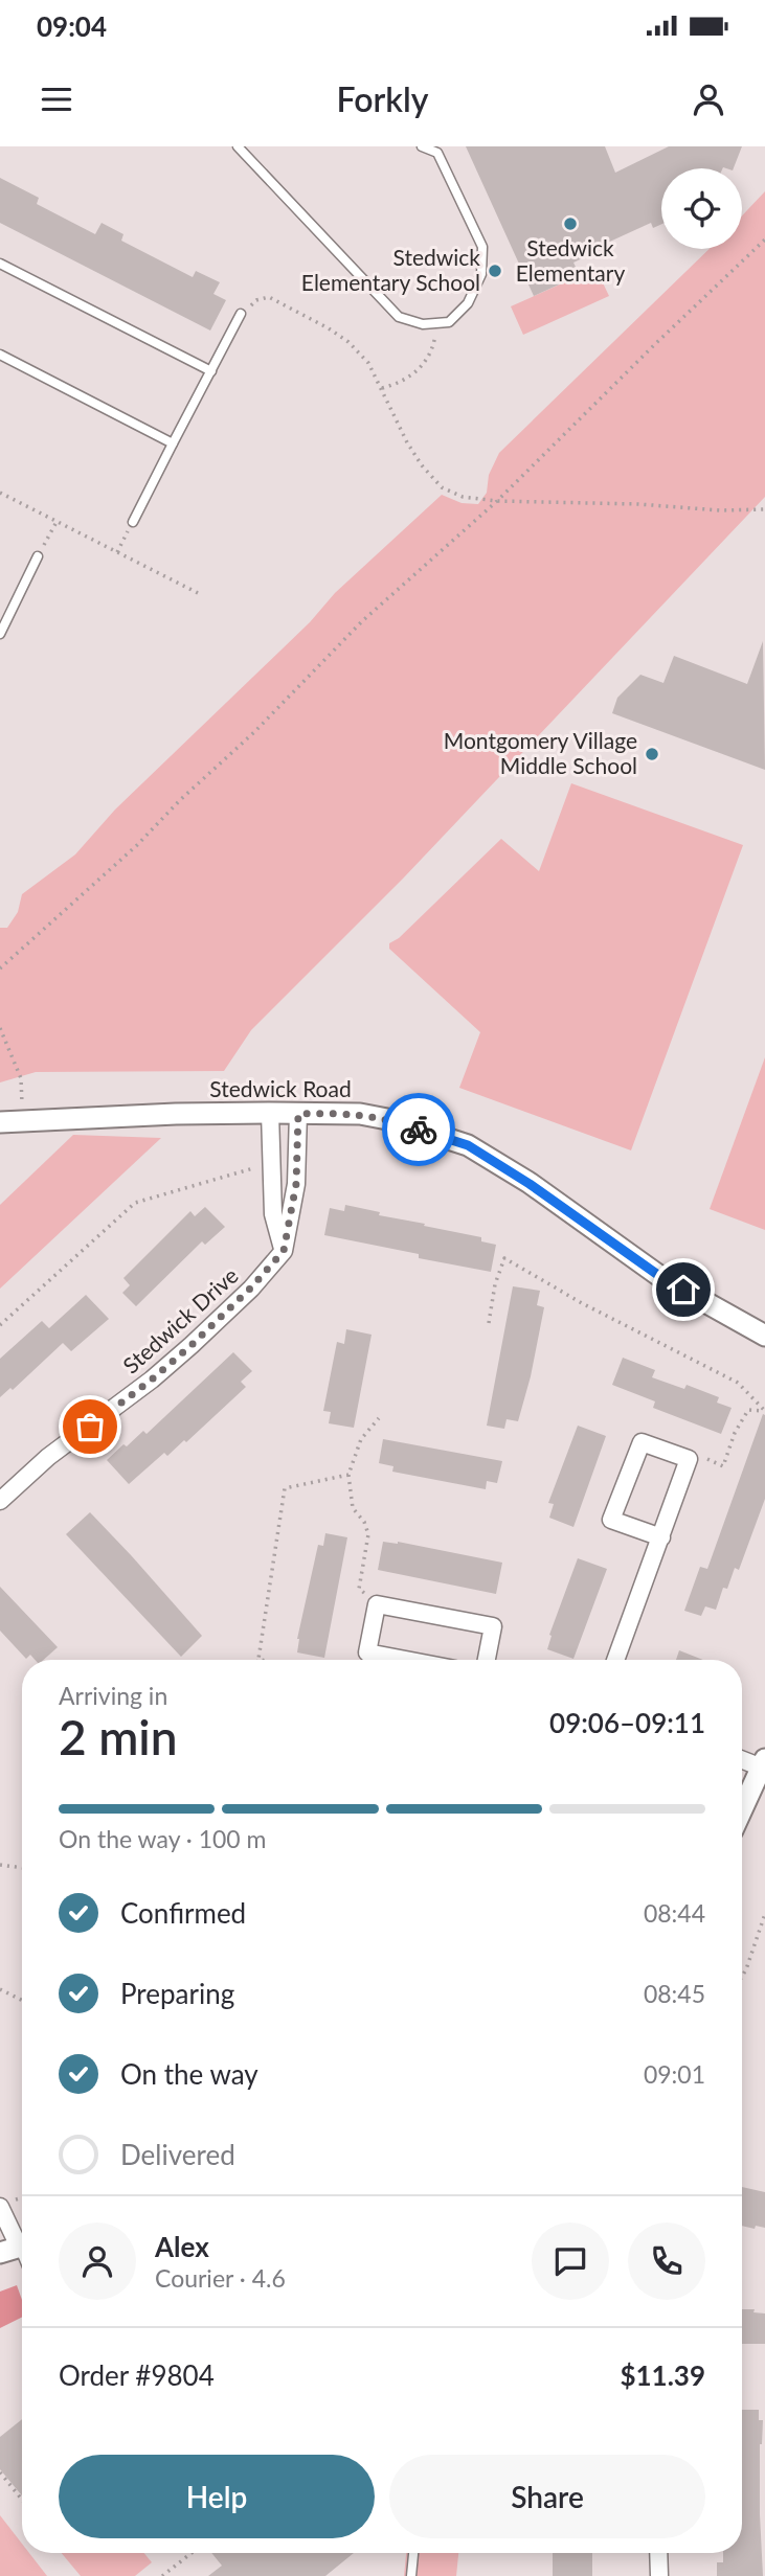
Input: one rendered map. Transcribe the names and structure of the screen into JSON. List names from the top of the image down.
{
  "streets": {
    "street": ["Stedwick Road", "Stedwick Drive"]
  },
  "places": ["Stedwick Elementary", "Stedwick Elementary School", "Montgomery Village Middle School"],
  "page": {
    "status": "09:04",
    "header": "Forkly",
    "heading": ["2 min", "Arriving in", "09:06–09:11"],
    "panel": [
      "Alex",
      "Courier · 4.6",
      "Order #9804",
      "$11.39"
    ],
    "bar": "On the way · 100 m",
    "list": [
      ["Confirmed", "08:44"],
      ["Preparing", "08:45"],
      ["On the way", "09:01"],
      "Delivered"
    ],
    "buttons": ["Help", "Share"]
  }
}
